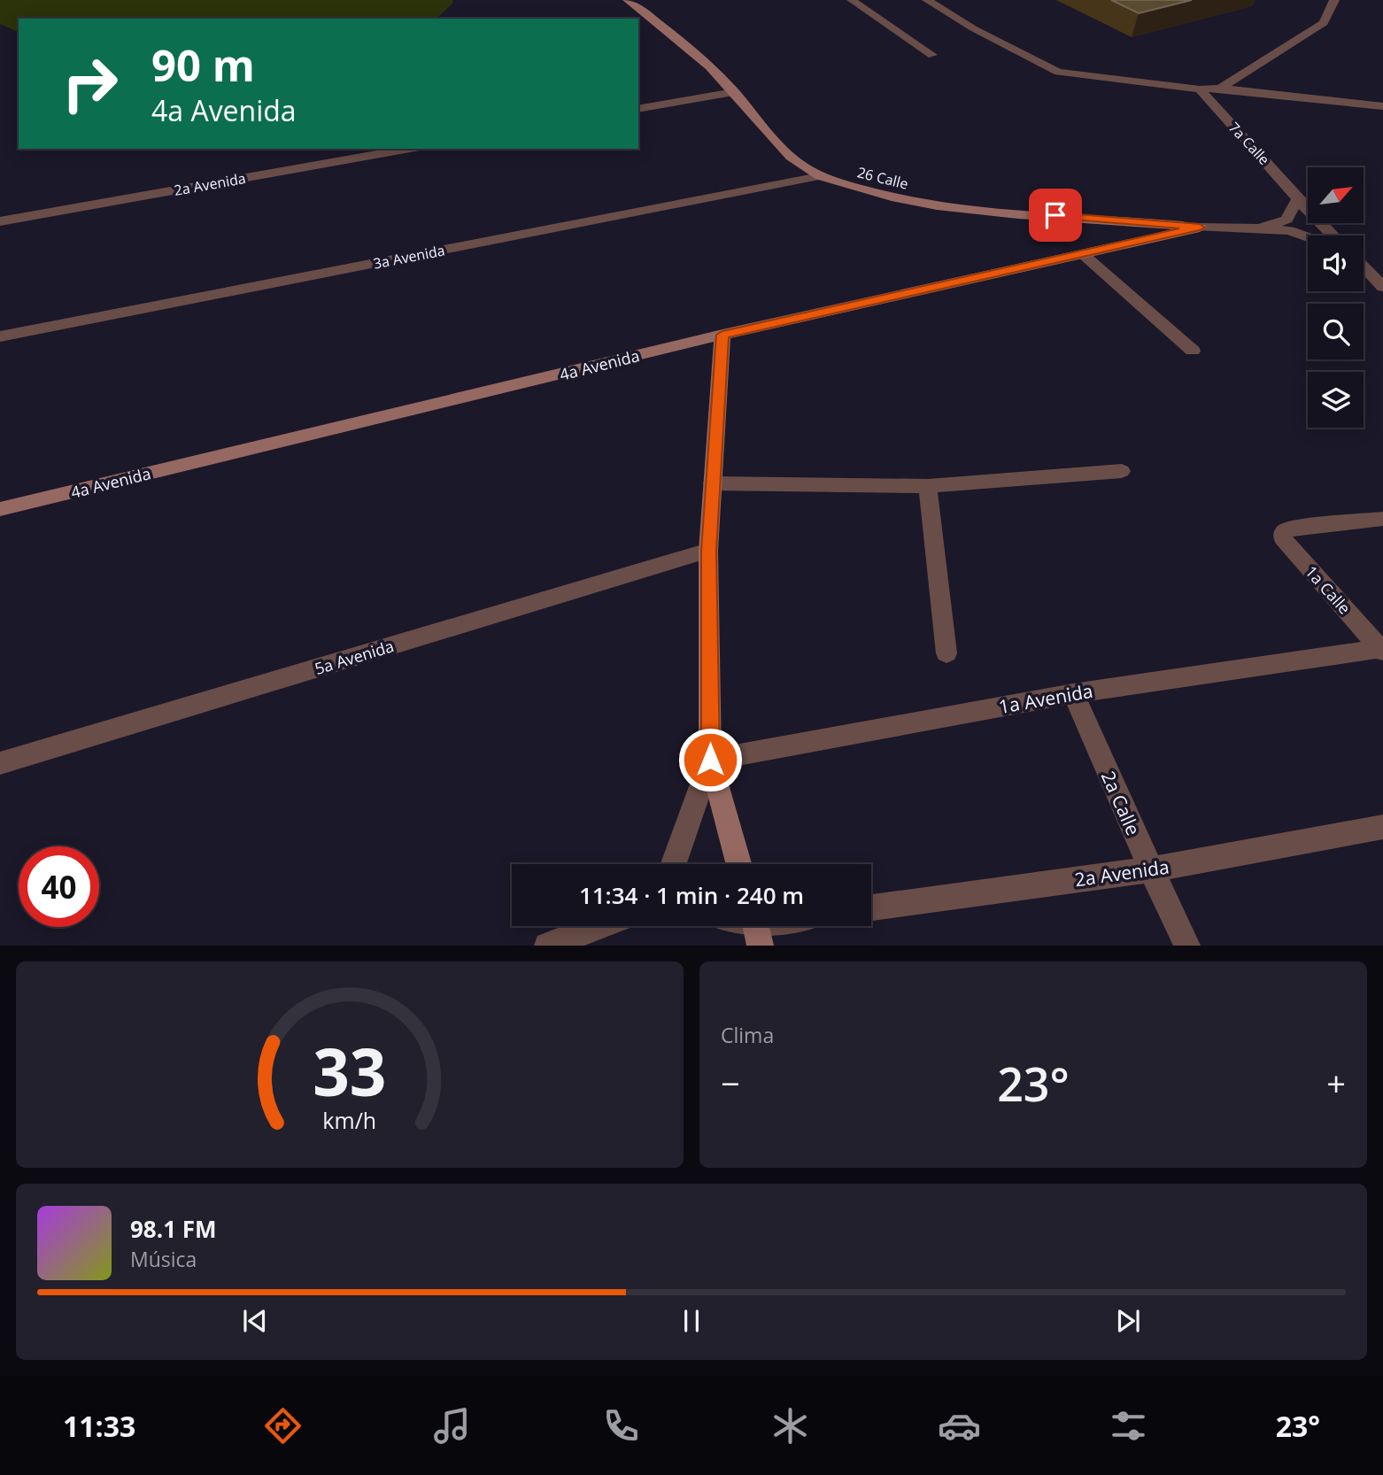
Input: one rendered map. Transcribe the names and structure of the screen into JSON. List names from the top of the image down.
{
  "streets": {
    "street": [
      "7a Calle",
      "26 Calle",
      "2a Avenida",
      "3a Avenida",
      "4a Avenida",
      "1a Calle",
      "5a Avenida",
      "1a Avenida",
      "2a Calle"
    ]
  },
  "crossings": [
    ["26 Calle", "3a Avenida"],
    ["26 Calle", "4a Avenida"],
    ["2a Avenida", "2a Calle"],
    ["1a Calle", "1a Avenida"],
    ["1a Avenida", "2a Calle"]
  ],
  "north": "top right",
  "page": {
    "turn": ["90 m", "4a Avenida"],
    "limit": "40",
    "trip": "11:34 · 1 min · 240 m",
    "tile": "Clima",
    "heat": ["−", "23°", "+"],
    "song": ["98.1 FM", "Música"],
    "tabs": ["11:33", "23°"],
    "gauge": ["33", "km/h"]
  }
}
